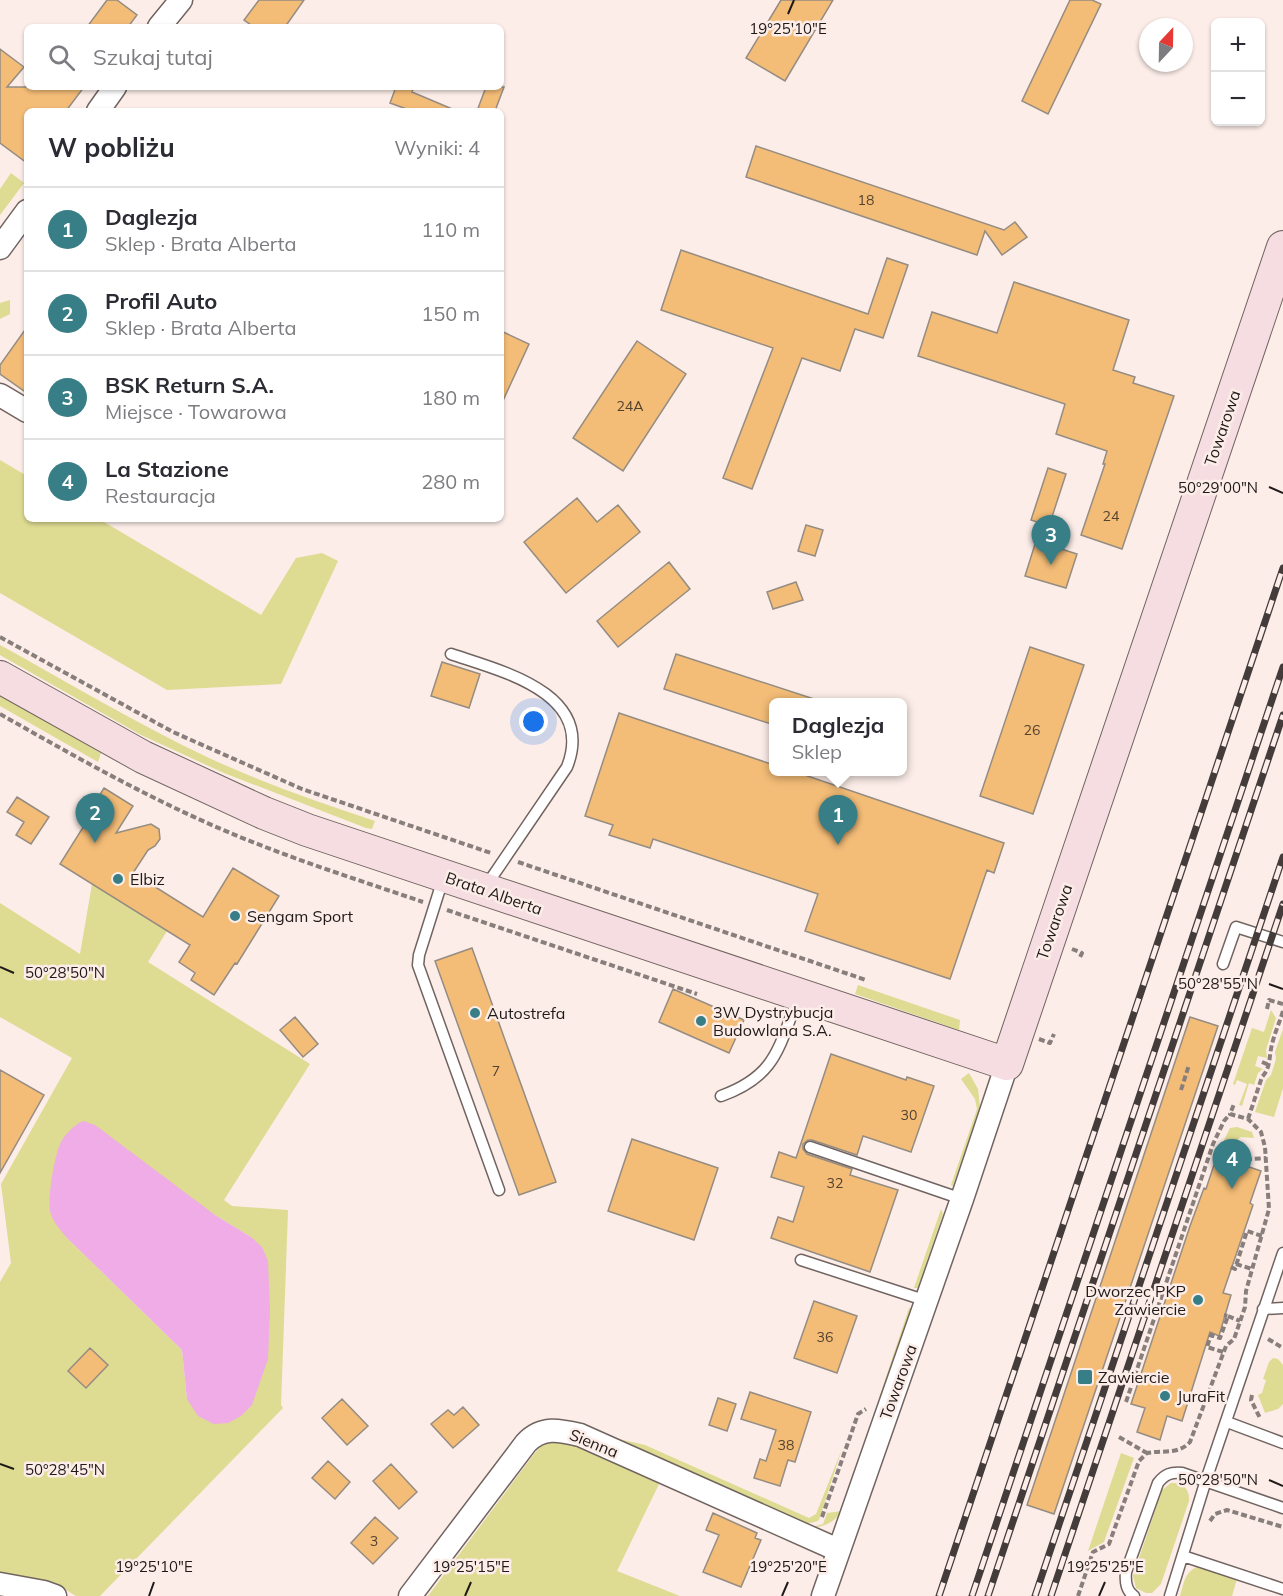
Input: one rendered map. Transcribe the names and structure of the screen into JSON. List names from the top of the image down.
{
  "streets": {
    "street": ["Towarowa", "Brata Alberta", "Sienna"]
  },
  "crossings": [
    ["Towarowa", "Brata Alberta"],
    ["Towarowa", "Sienna"]
  ],
  "places": {
    "other": [
      "Elbiz",
      "Sengam Sport",
      "Autostrefa",
      "3W Dystrybucja Budowlana S.A.",
      "Dworzec PKP Zawiercie",
      "JuraFit"
    ],
    "transit": ["Zawiercie"]
  },
  "house_numbers": [
    "18",
    "24A",
    "24",
    "26",
    "7",
    "30",
    "32",
    "36",
    "38",
    "3"
  ],
  "north": "top",
  "page": {
    "map_buttons": ["+", "−"],
    "search": "Szukaj tutaj",
    "heading": ["W pobliżu", "Wyniki: 4"],
    "list": [
      {
        "mark": "1",
        "name": "Daglezja",
        "note": "Sklep · Brata Alberta",
        "value": "110 m"
      },
      {
        "mark": "2",
        "name": "Profil Auto",
        "note": "Sklep · Brata Alberta",
        "value": "150 m"
      },
      {
        "mark": "3",
        "name": "BSK Return S.A.",
        "note": "Miejsce · Towarowa",
        "value": "180 m"
      },
      {
        "mark": "4",
        "name": "La Stazione",
        "note": "Restauracja",
        "value": "280 m"
      }
    ],
    "pins": [
      "3",
      "2",
      "1",
      "4"
    ],
    "popup": ["Daglezja", "Sklep"]
  },
  "coordinates": [
    "19°25'10\"E",
    "50°29'00\"N",
    "50°28'50\"N",
    "50°28'55\"N",
    "50°28'45\"N",
    "19°25'15\"E",
    "19°25'20\"E",
    "19°25'25\"E"
  ]
}
